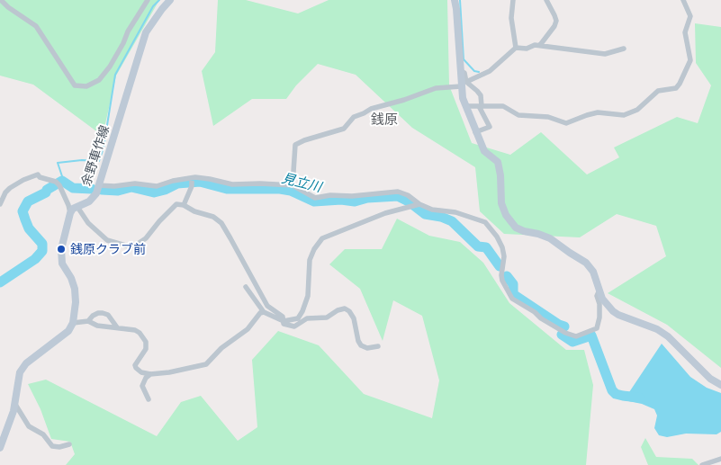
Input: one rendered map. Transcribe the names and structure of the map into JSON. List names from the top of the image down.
{
  "streets": {
    "street": ["余野車作線"]
  },
  "districts": ["銭原"],
  "water": ["見立川"],
  "places": ["銭原クラブ前"]
}
